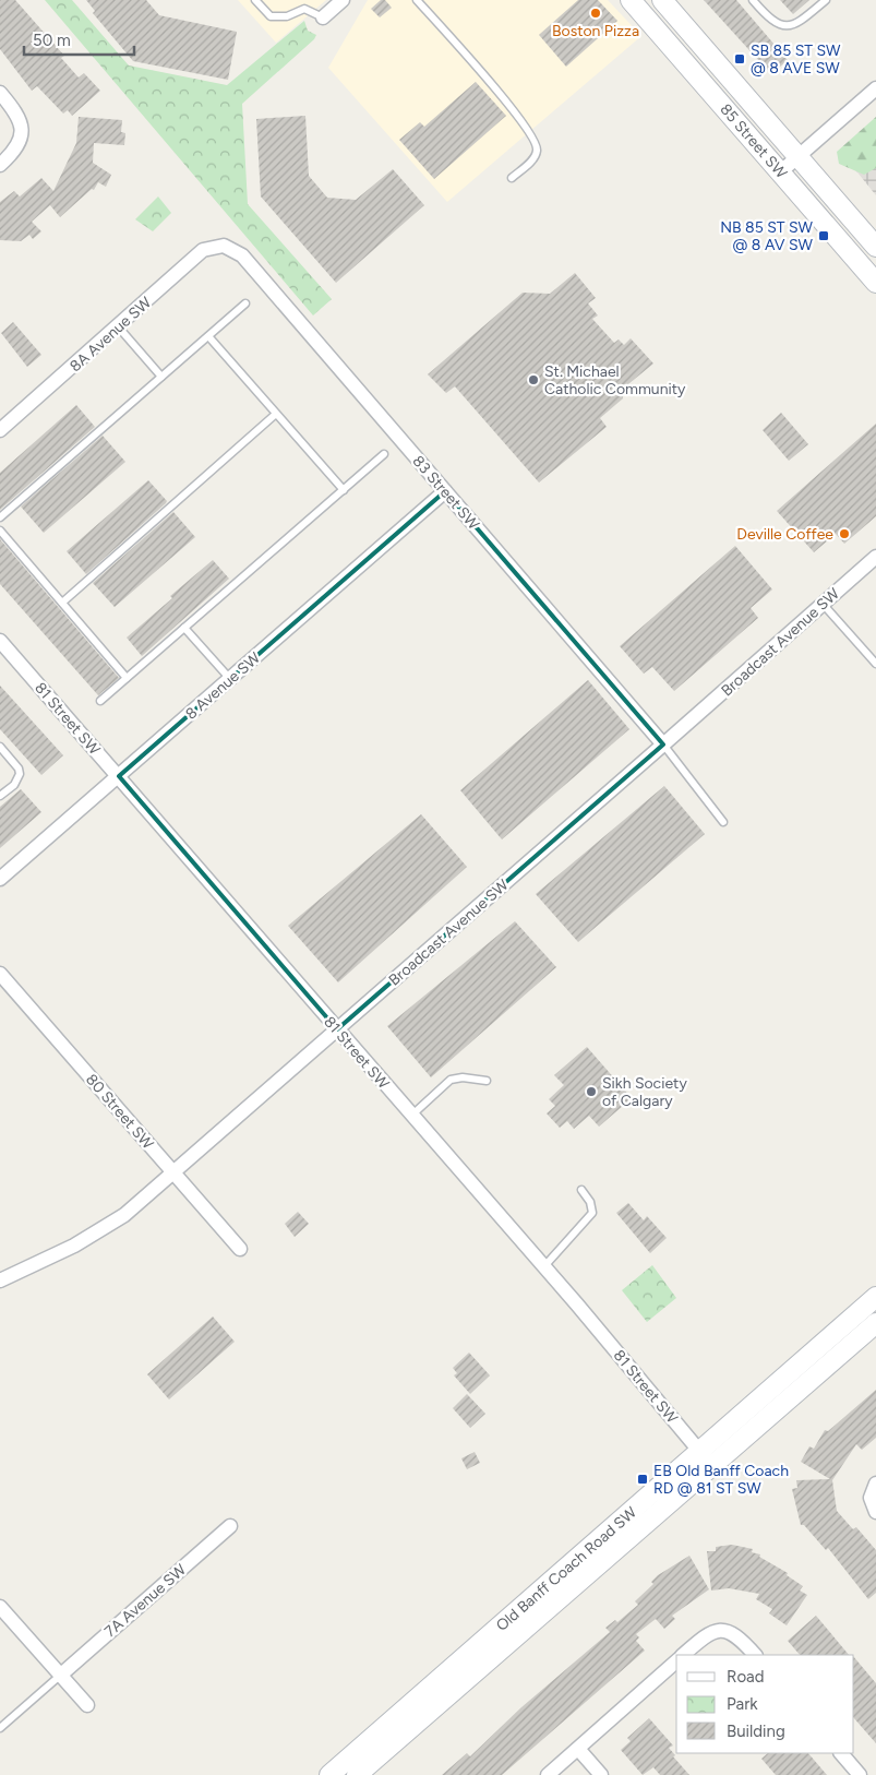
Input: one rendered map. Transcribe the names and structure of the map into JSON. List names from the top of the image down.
{
  "streets": {
    "main road": ["85 Street SW", "Old Banff Coach Road SW"],
    "street": [
      "8A Avenue SW",
      "83 Street SW",
      "Broadcast Avenue SW",
      "8 Avenue SW",
      "81 Street SW",
      "80 Street SW",
      "7A Avenue SW"
    ]
  },
  "crossings": [
    ["8A Avenue SW", "83 Street SW"],
    ["83 Street SW", "Broadcast Avenue SW"],
    ["83 Street SW", "8 Avenue SW"],
    ["Broadcast Avenue SW", "81 Street SW"],
    ["Broadcast Avenue SW", "80 Street SW"],
    ["8 Avenue SW", "81 Street SW"],
    ["81 Street SW", "Old Banff Coach Road SW"]
  ],
  "places": {
    "other": [
      "Boston Pizza",
      "St. Michael Catholic Community",
      "Deville Coffee",
      "Sikh Society of Calgary"
    ],
    "transit": ["SB 85 ST SW @ 8 AVE SW", "NB 85 ST SW @ 8 AV SW", "EB Old Banff Coach RD @ 81 ST SW"]
  },
  "legend": ["Road", "Park", "Building"],
  "scale_bar": "50 m"
}
